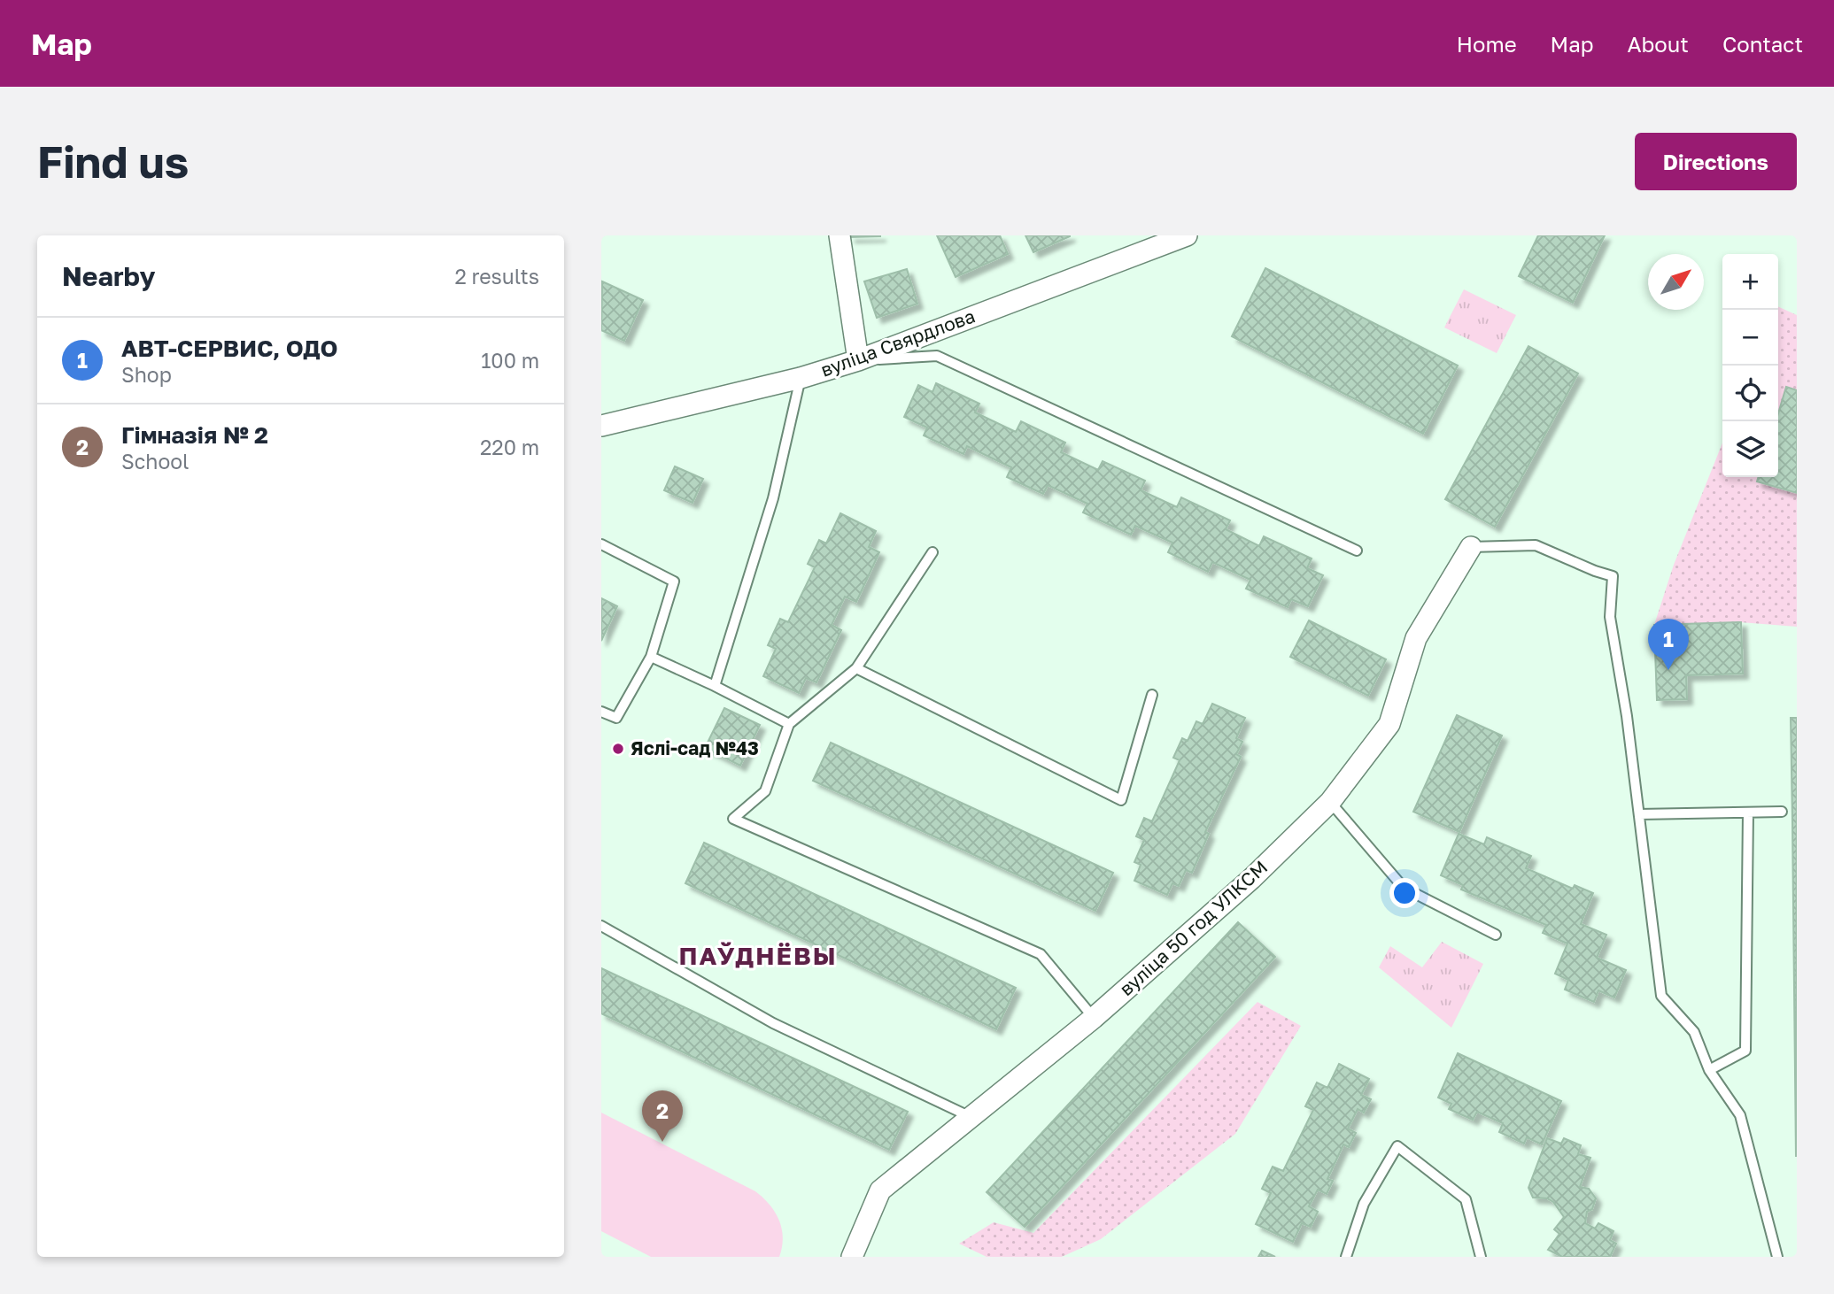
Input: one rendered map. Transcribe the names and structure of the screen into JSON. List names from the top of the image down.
{
  "streets": {
    "street": ["вуліца Свярдлова", "вуліца 50 год УЛКСМ"]
  },
  "districts": ["ПАЎДНЁВЫ"],
  "places": ["Яслі-сад №43"],
  "north": "top right",
  "page": {
    "header": "Map",
    "nav": [
      "Home",
      "Map",
      "About",
      "Contact"
    ],
    "buttons": "Directions",
    "title": "Find us",
    "heading": ["Nearby", "2 results"],
    "map_buttons": ["+", "−"],
    "list": [
      {
        "mark": "1",
        "name": "АВТ-СЕРВИС, ОДО",
        "note": "Shop",
        "value": "100 m"
      },
      {
        "mark": "2",
        "name": "Гімназія № 2",
        "note": "School",
        "value": "220 m"
      }
    ],
    "pins": ["1", "2"]
  }
}
